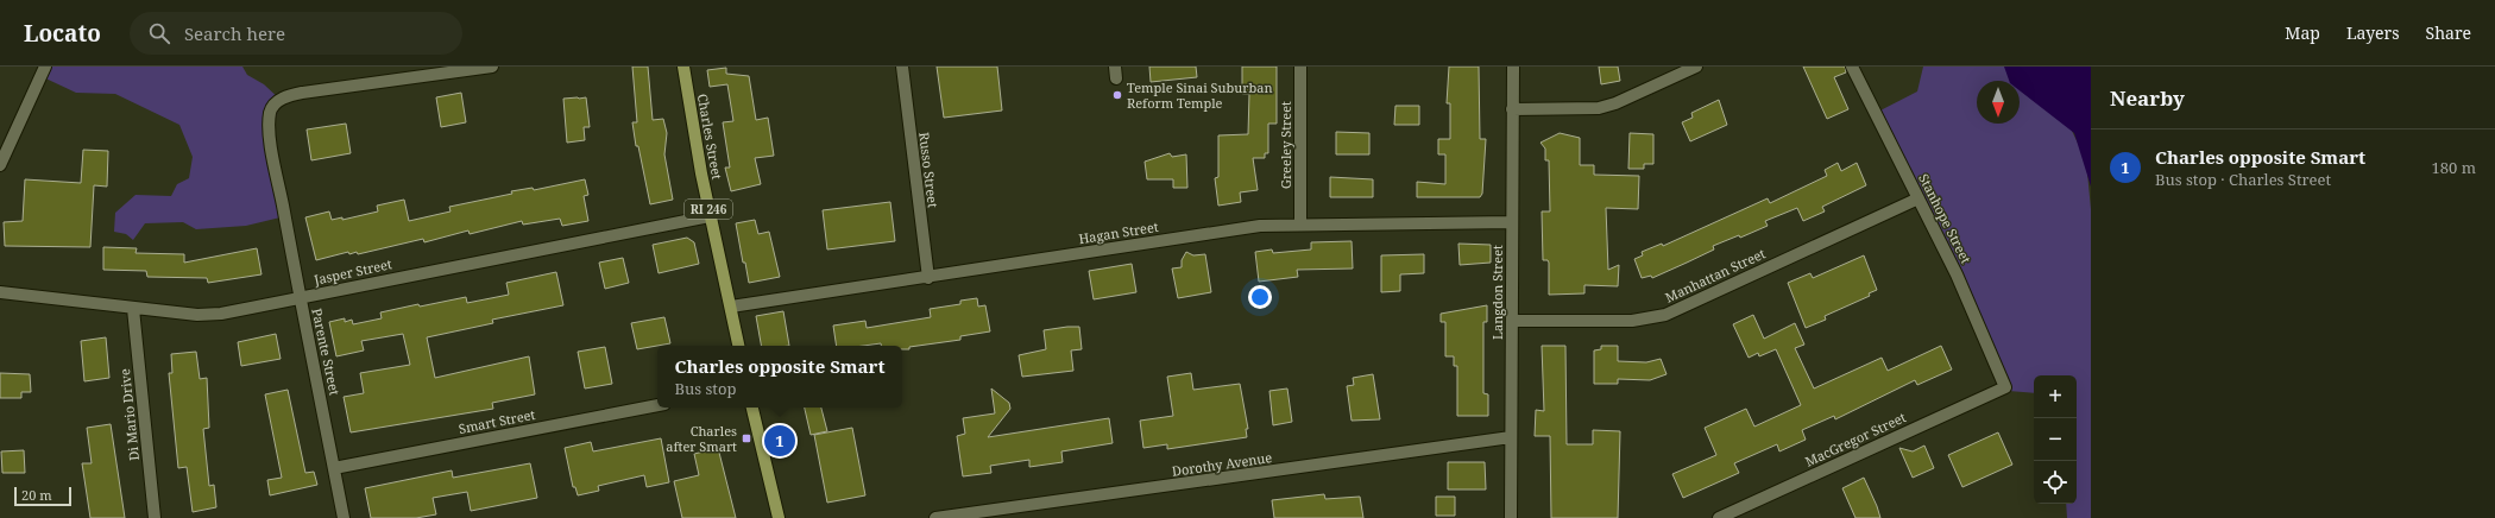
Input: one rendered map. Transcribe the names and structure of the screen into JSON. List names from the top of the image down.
{
  "streets": {
    "main road": ["Charles Street", "RI 246"],
    "street": [
      "Greeley Street",
      "Russo Street",
      "Stanhope Street",
      "Hagan Street",
      "Jasper Street",
      "Manhattan Street",
      "Langdon Street",
      "Parente Street",
      "Di Mario Drive",
      "Smart Street",
      "MacGregor Street",
      "Dorothy Avenue"
    ]
  },
  "crossings": [
    ["Charles Street", "Hagan Street"],
    ["Charles Street", "Jasper Street"],
    ["Greeley Street", "Hagan Street"],
    ["Russo Street", "Hagan Street"],
    ["Stanhope Street", "Manhattan Street"],
    ["Stanhope Street", "MacGregor Street"],
    ["Hagan Street", "Langdon Street"],
    ["Jasper Street", "Parente Street"],
    ["Jasper Street", "Di Mario Drive"],
    ["Manhattan Street", "Langdon Street"],
    ["Langdon Street", "Dorothy Avenue"],
    ["Parente Street", "Smart Street"]
  ],
  "places": {
    "other": ["Temple Sinai Suburban Reform Temple"],
    "transit": ["Charles after Smart"]
  },
  "scale_bar": "20 m",
  "north": "bottom",
  "page": {
    "header": "Locato",
    "search": "Search here",
    "nav": ["Map", "Layers", "Share"],
    "heading": "Nearby",
    "list": [
      {
        "mark": "1",
        "name": "Charles opposite Smart",
        "note": "Bus stop · Charles Street",
        "value": "180 m"
      }
    ],
    "popup": ["Charles opposite Smart", "Bus stop"],
    "map_buttons": ["+", "−"],
    "pins": "1",
    "scale": "20 m"
  }
}
